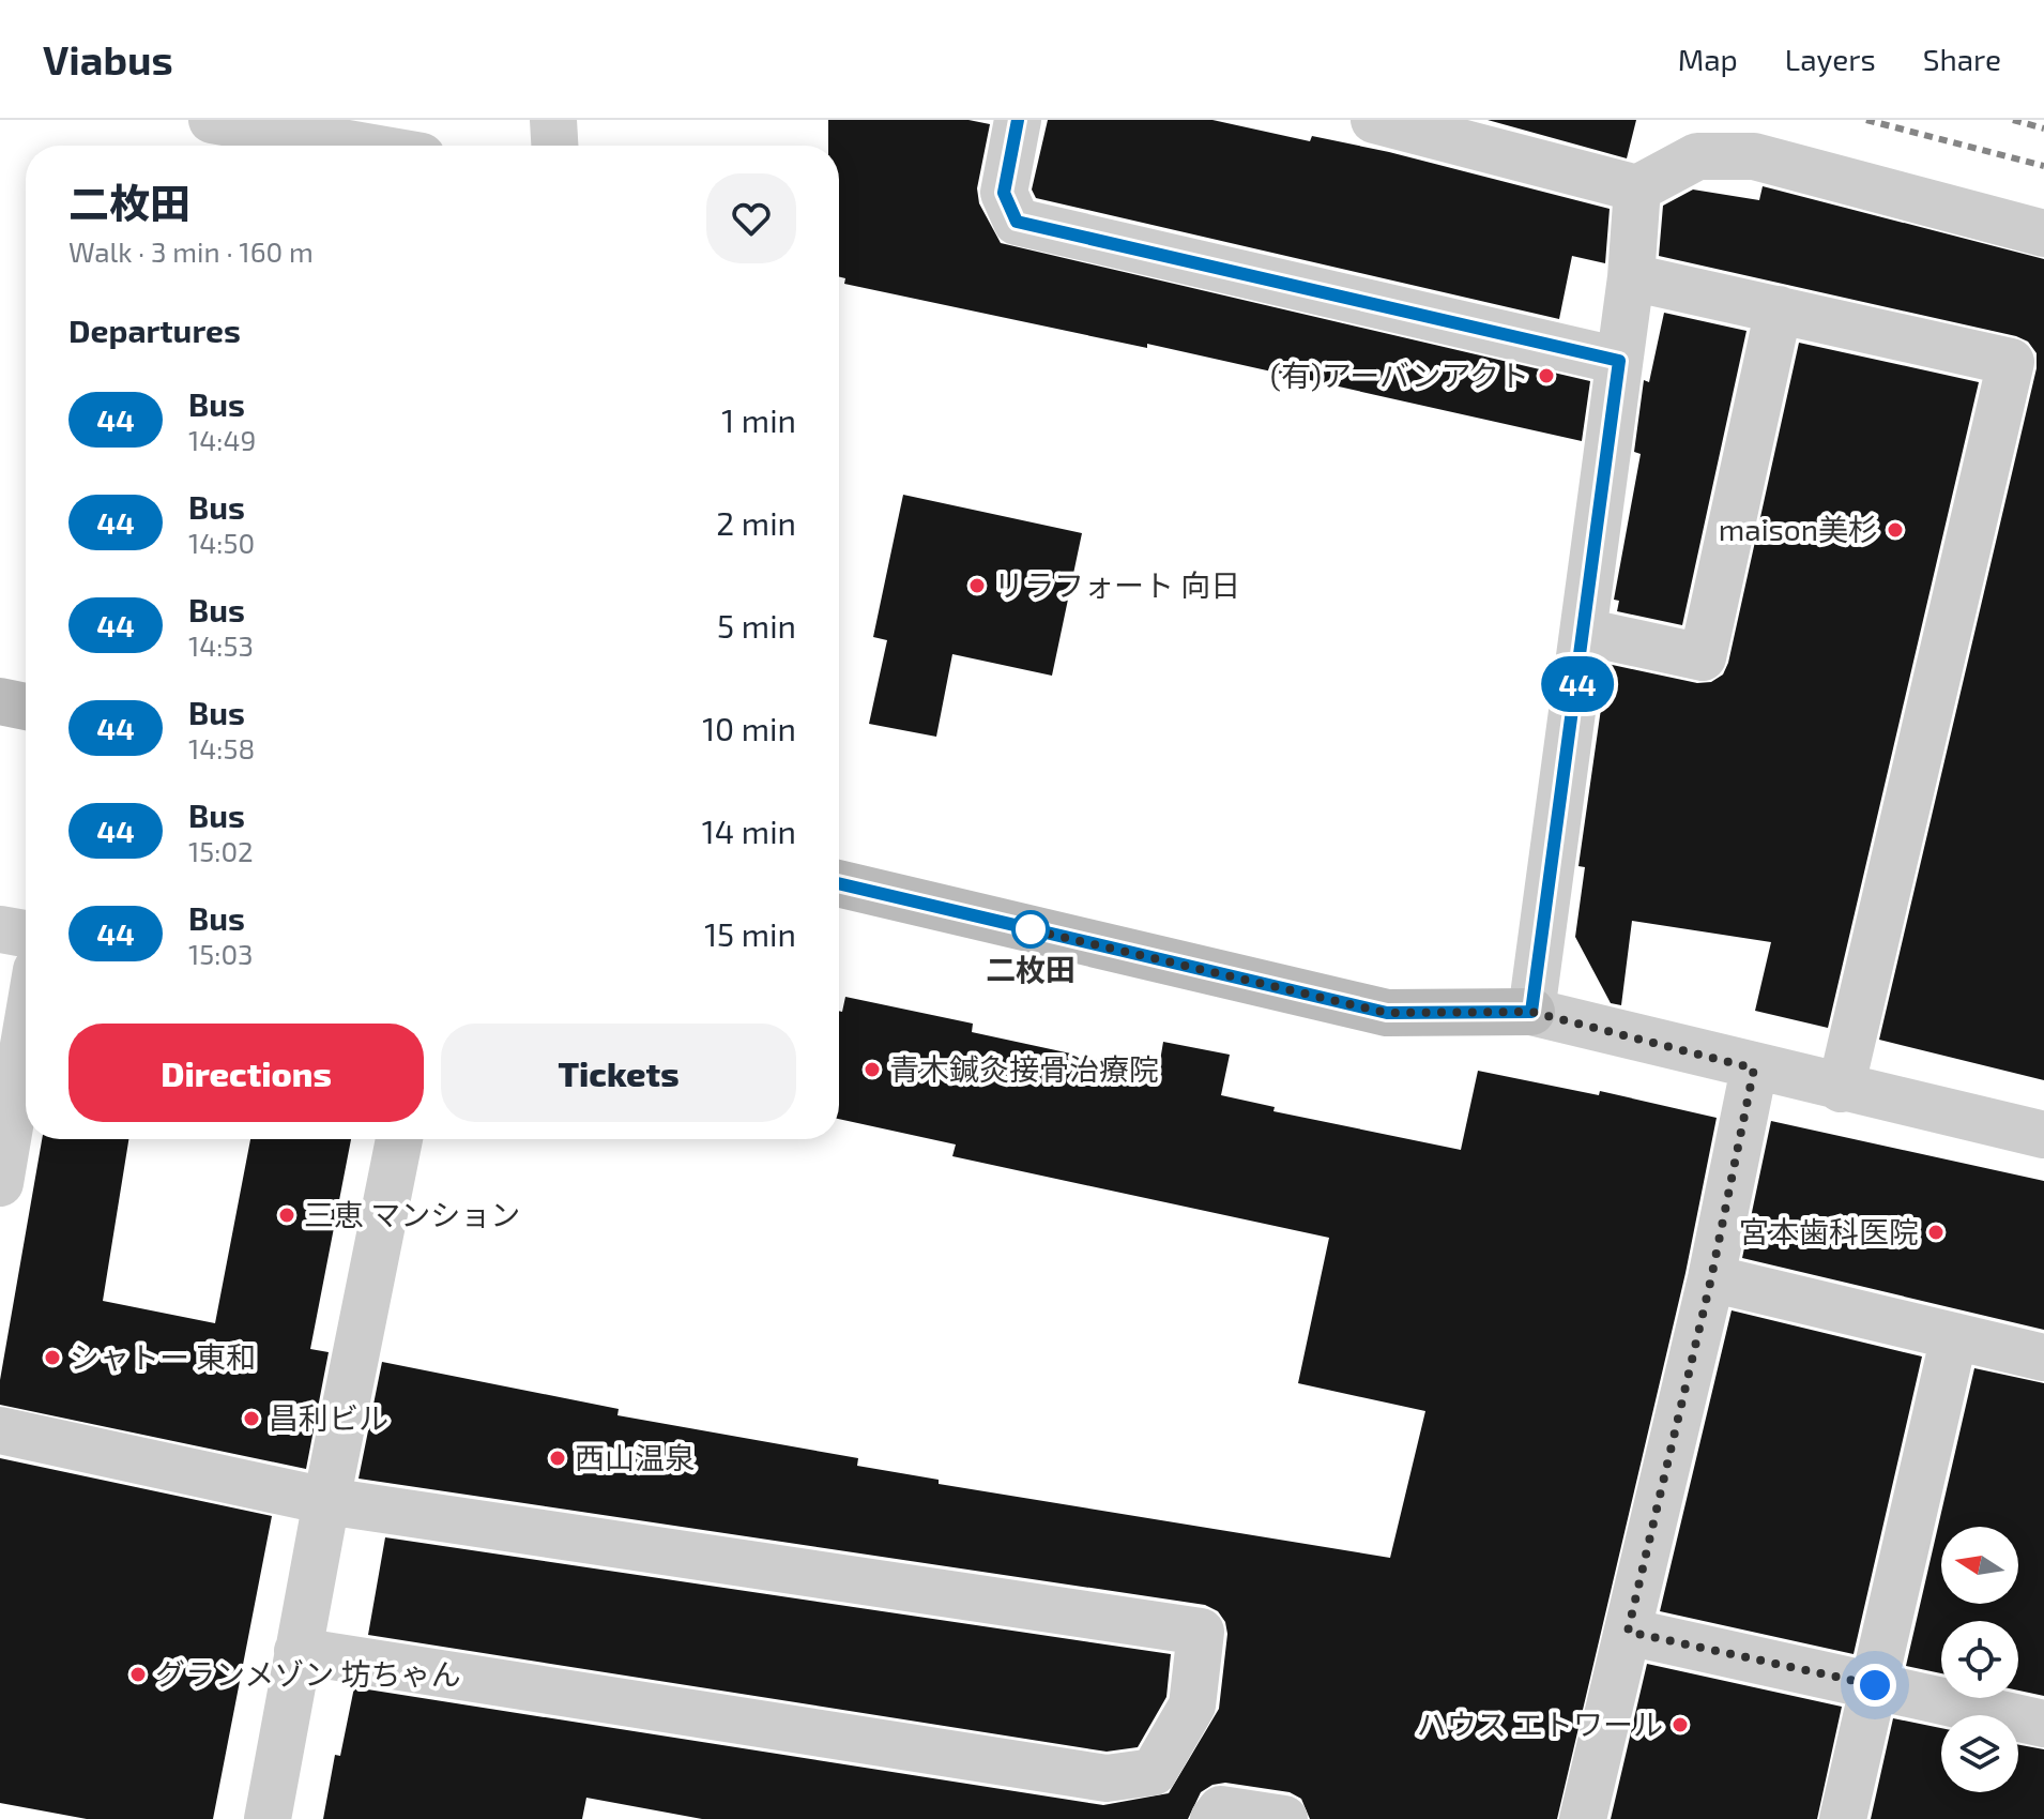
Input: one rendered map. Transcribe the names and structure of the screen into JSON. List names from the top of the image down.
{
  "places": [
    "(有)アーバンアクト",
    "maison美杉",
    "リラフォート 向日",
    "二枚田",
    "青木鍼灸接骨治療院",
    "三恵 マンション",
    "宮本歯科医院",
    "シャトー 東和",
    "昌利ビル",
    "西山温泉",
    "グランメゾン 坊ちゃん",
    "ハウス エトワール"
  ],
  "lines": ["bus line 44"],
  "north": "left",
  "page": {
    "header": "Viabus",
    "nav": ["Map", "Layers", "Share"],
    "on_map": "44",
    "heading": [
      ["二枚田", "Walk · 3 min · 160 m"],
      "Departures"
    ],
    "list": [
      {
        "mark": "44",
        "name": "Bus",
        "note": "14:49",
        "value": "1 min"
      },
      {
        "mark": "44",
        "name": "Bus",
        "note": "14:50",
        "value": "2 min"
      },
      {
        "mark": "44",
        "name": "Bus",
        "note": "14:53",
        "value": "5 min"
      },
      {
        "mark": "44",
        "name": "Bus",
        "note": "14:58",
        "value": "10 min"
      },
      {
        "mark": "44",
        "name": "Bus",
        "note": "15:02",
        "value": "14 min"
      },
      {
        "mark": "44",
        "name": "Bus",
        "note": "15:03",
        "value": "15 min"
      }
    ],
    "buttons": ["Directions", "Tickets"]
  }
}
